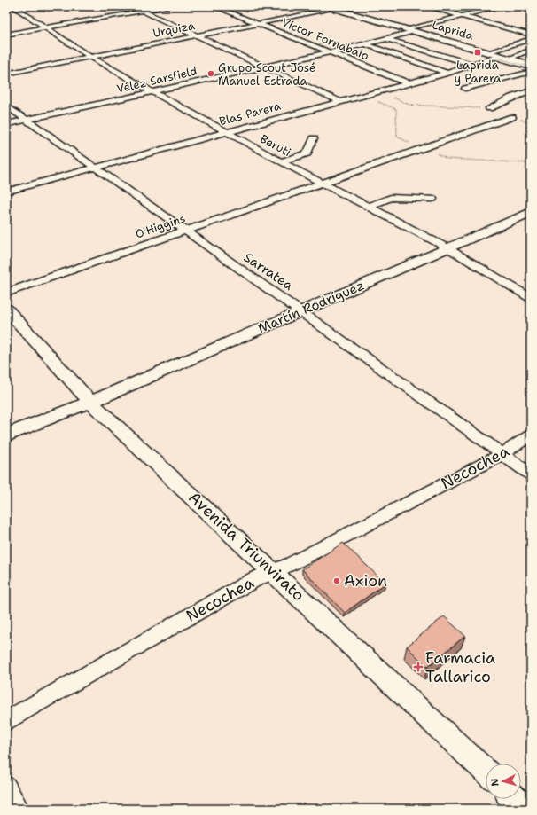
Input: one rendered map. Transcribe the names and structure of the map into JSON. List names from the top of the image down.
{
  "streets": {
    "street": [
      "Urquiza",
      "Laprida",
      "Víctor Fornabaio",
      "Vélez Sarsfield",
      "Blas Parera",
      "Beruti",
      "O'Higgins",
      "Sarratea",
      "Martín Rodríguez",
      "Necochea",
      "Avenida Triunvirato"
    ]
  },
  "crossings": [
    ["Urquiza", "Laprida"],
    ["Urquiza", "Víctor Fornabaio"],
    ["Urquiza", "Beruti"],
    ["Laprida", "Vélez Sarsfield"],
    ["Laprida", "Blas Parera"],
    ["Víctor Fornabaio", "Vélez Sarsfield"],
    ["Víctor Fornabaio", "Blas Parera"],
    ["Vélez Sarsfield", "Beruti"],
    ["Vélez Sarsfield", "Sarratea"],
    ["Blas Parera", "Beruti"],
    ["Blas Parera", "Sarratea"],
    ["Beruti", "O'Higgins"],
    ["Beruti", "Martín Rodríguez"],
    ["O'Higgins", "Sarratea"],
    ["Sarratea", "Martín Rodríguez"],
    ["Sarratea", "Necochea"],
    ["Martín Rodríguez", "Avenida Triunvirato"],
    ["Necochea", "Avenida Triunvirato"]
  ],
  "places": {
    "transit": ["Laprida y Parera"],
    "other": ["Grupo Scout José Manuel Estrada", "Axion"],
    "health": ["Farmacia Tallarico"]
  },
  "north": "left"
}
